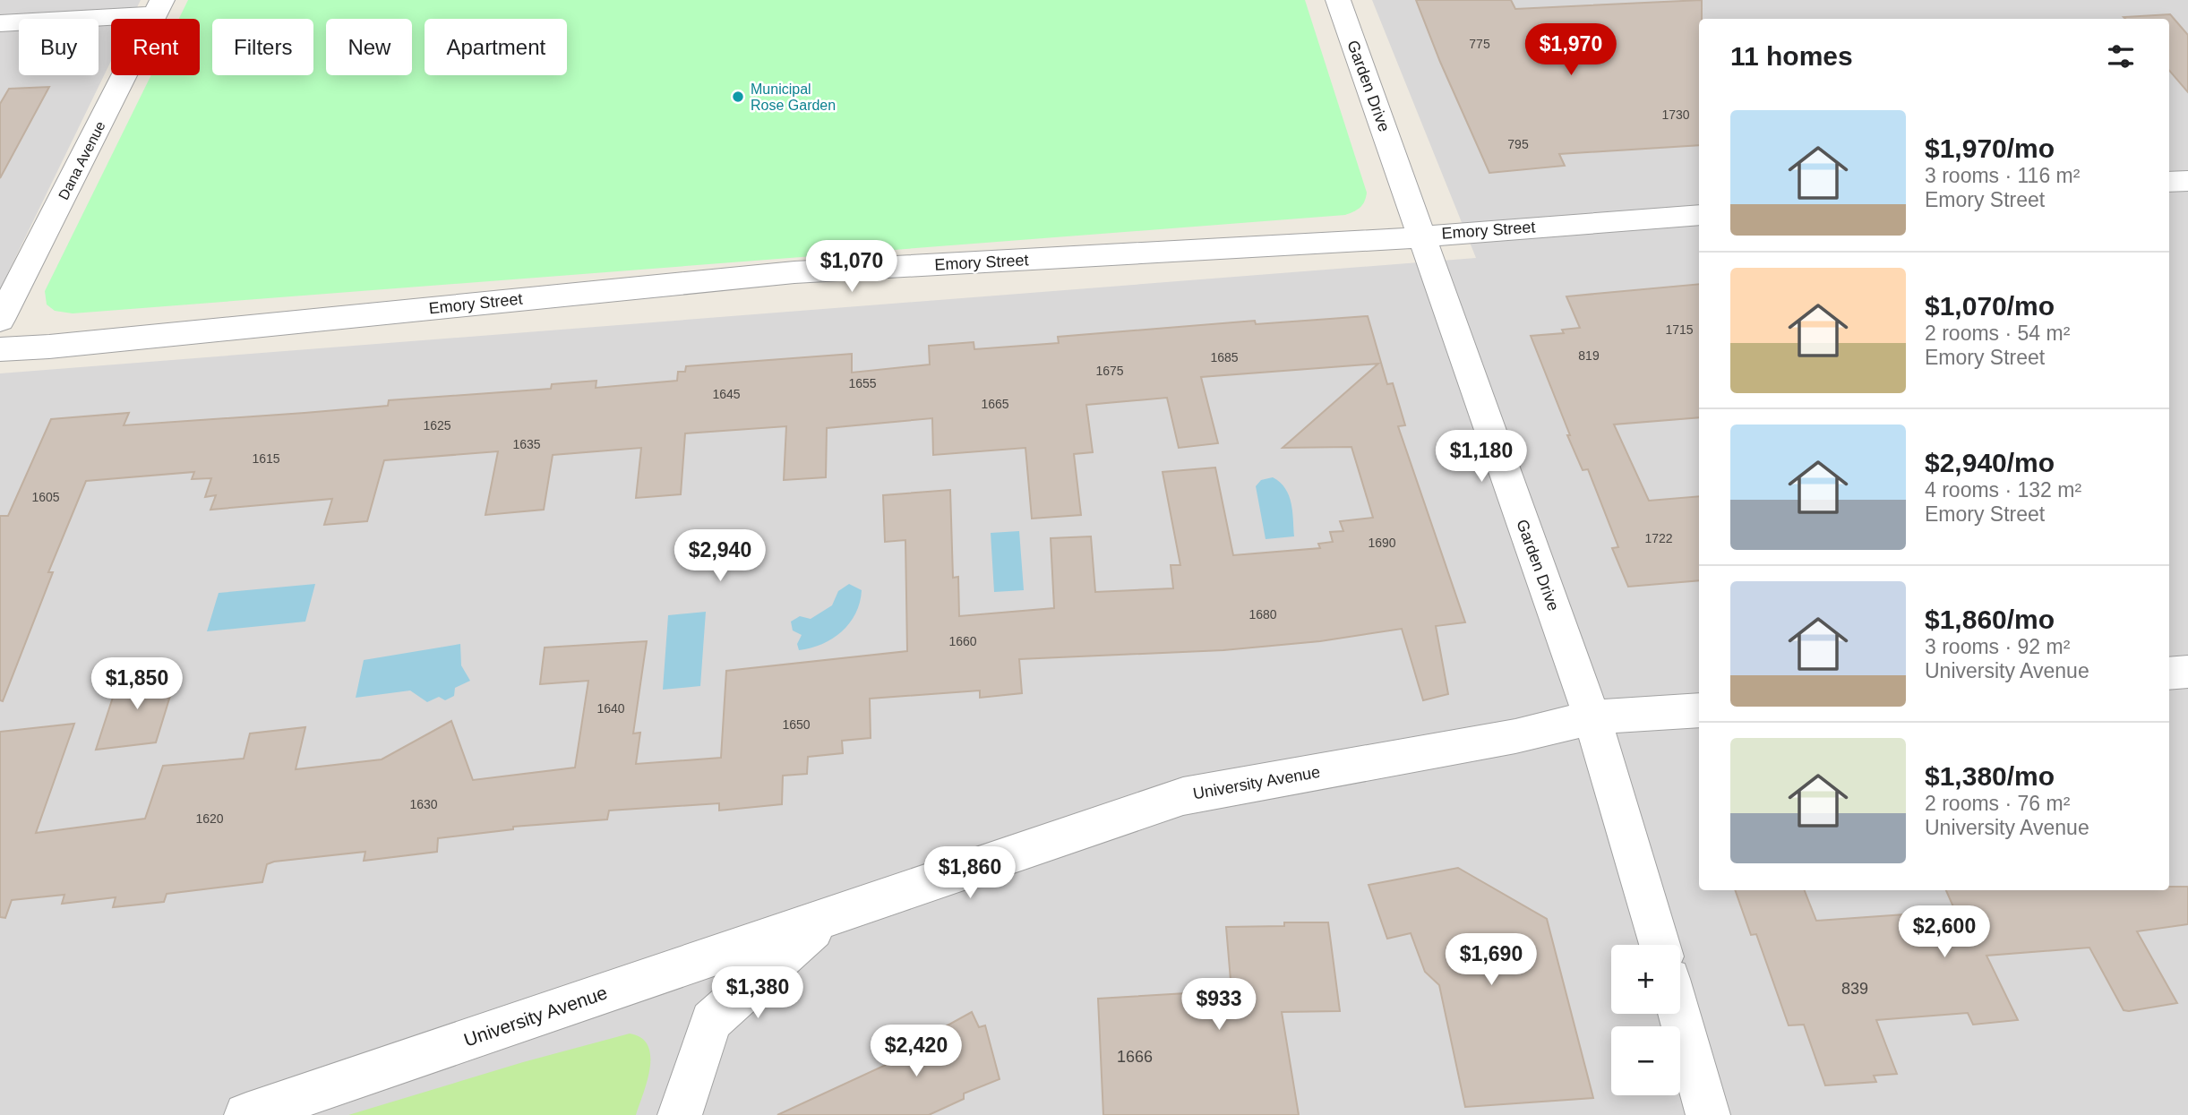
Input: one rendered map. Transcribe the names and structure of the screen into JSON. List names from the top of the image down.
{
  "streets": {
    "street": [
      "Garden Drive",
      "Dana Avenue",
      "Emory Street",
      "University Avenue"
    ]
  },
  "crossings": [
    ["Garden Drive", "Emory Street"],
    ["Garden Drive", "University Avenue"]
  ],
  "places": ["Municipal Rose Garden"],
  "house_numbers": [
    "775",
    "1730",
    "795",
    "1715",
    "819",
    "1685",
    "1675",
    "1655",
    "1645",
    "1665",
    "1625",
    "1635",
    "1615",
    "1605",
    "1722",
    "1690",
    "1680",
    "1660",
    "1640",
    "1650",
    "1630",
    "1620",
    "839",
    "1666"
  ],
  "page": {
    "chip": [
      "Buy",
      "Rent",
      "Filters",
      "New",
      "Apartment"
    ],
    "heading": "11 homes",
    "price": [
      "$1,970",
      "$1,070",
      "$1,180",
      "$2,940",
      "$1,850",
      "$1,860",
      "$2,600",
      "$1,690",
      "$1,380",
      "$933",
      "$2,420"
    ],
    "list": [
      {
        "name": "$1,970/mo",
        "note": "3 rooms · 116 m² · Emory Street"
      },
      {
        "name": "$1,070/mo",
        "note": "2 rooms · 54 m² · Emory Street"
      },
      {
        "name": "$2,940/mo",
        "note": "4 rooms · 132 m² · Emory Street"
      },
      {
        "name": "$1,860/mo",
        "note": "3 rooms · 92 m² · University Avenue"
      },
      {
        "name": "$1,380/mo",
        "note": "2 rooms · 76 m² · University Avenue"
      }
    ],
    "map_buttons": ["+", "−"]
  }
}
